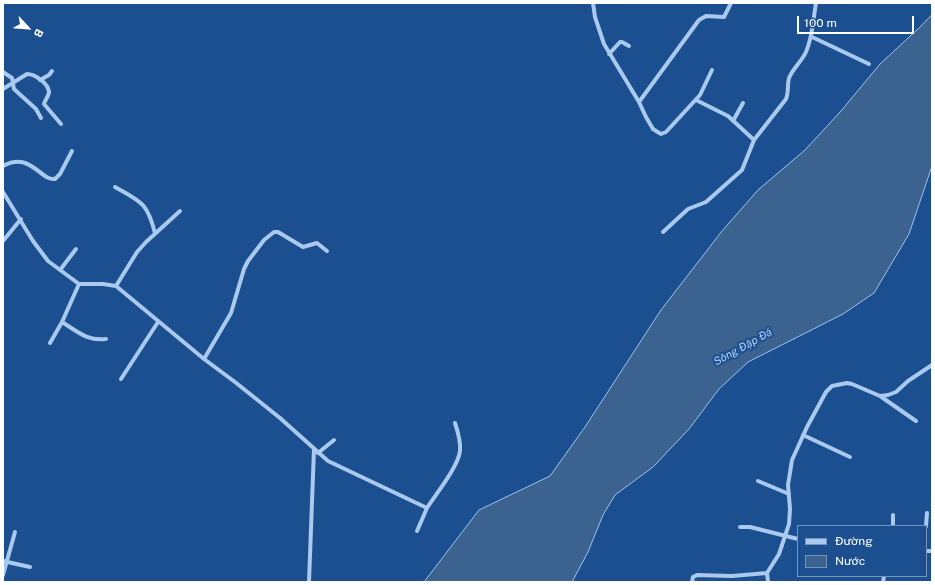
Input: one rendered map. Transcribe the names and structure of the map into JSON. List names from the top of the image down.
{
  "water": ["Sông Đập Đá"],
  "legend": ["Đường", "Nước"],
  "scale_bar": "100 m",
  "north": "bottom right"
}
